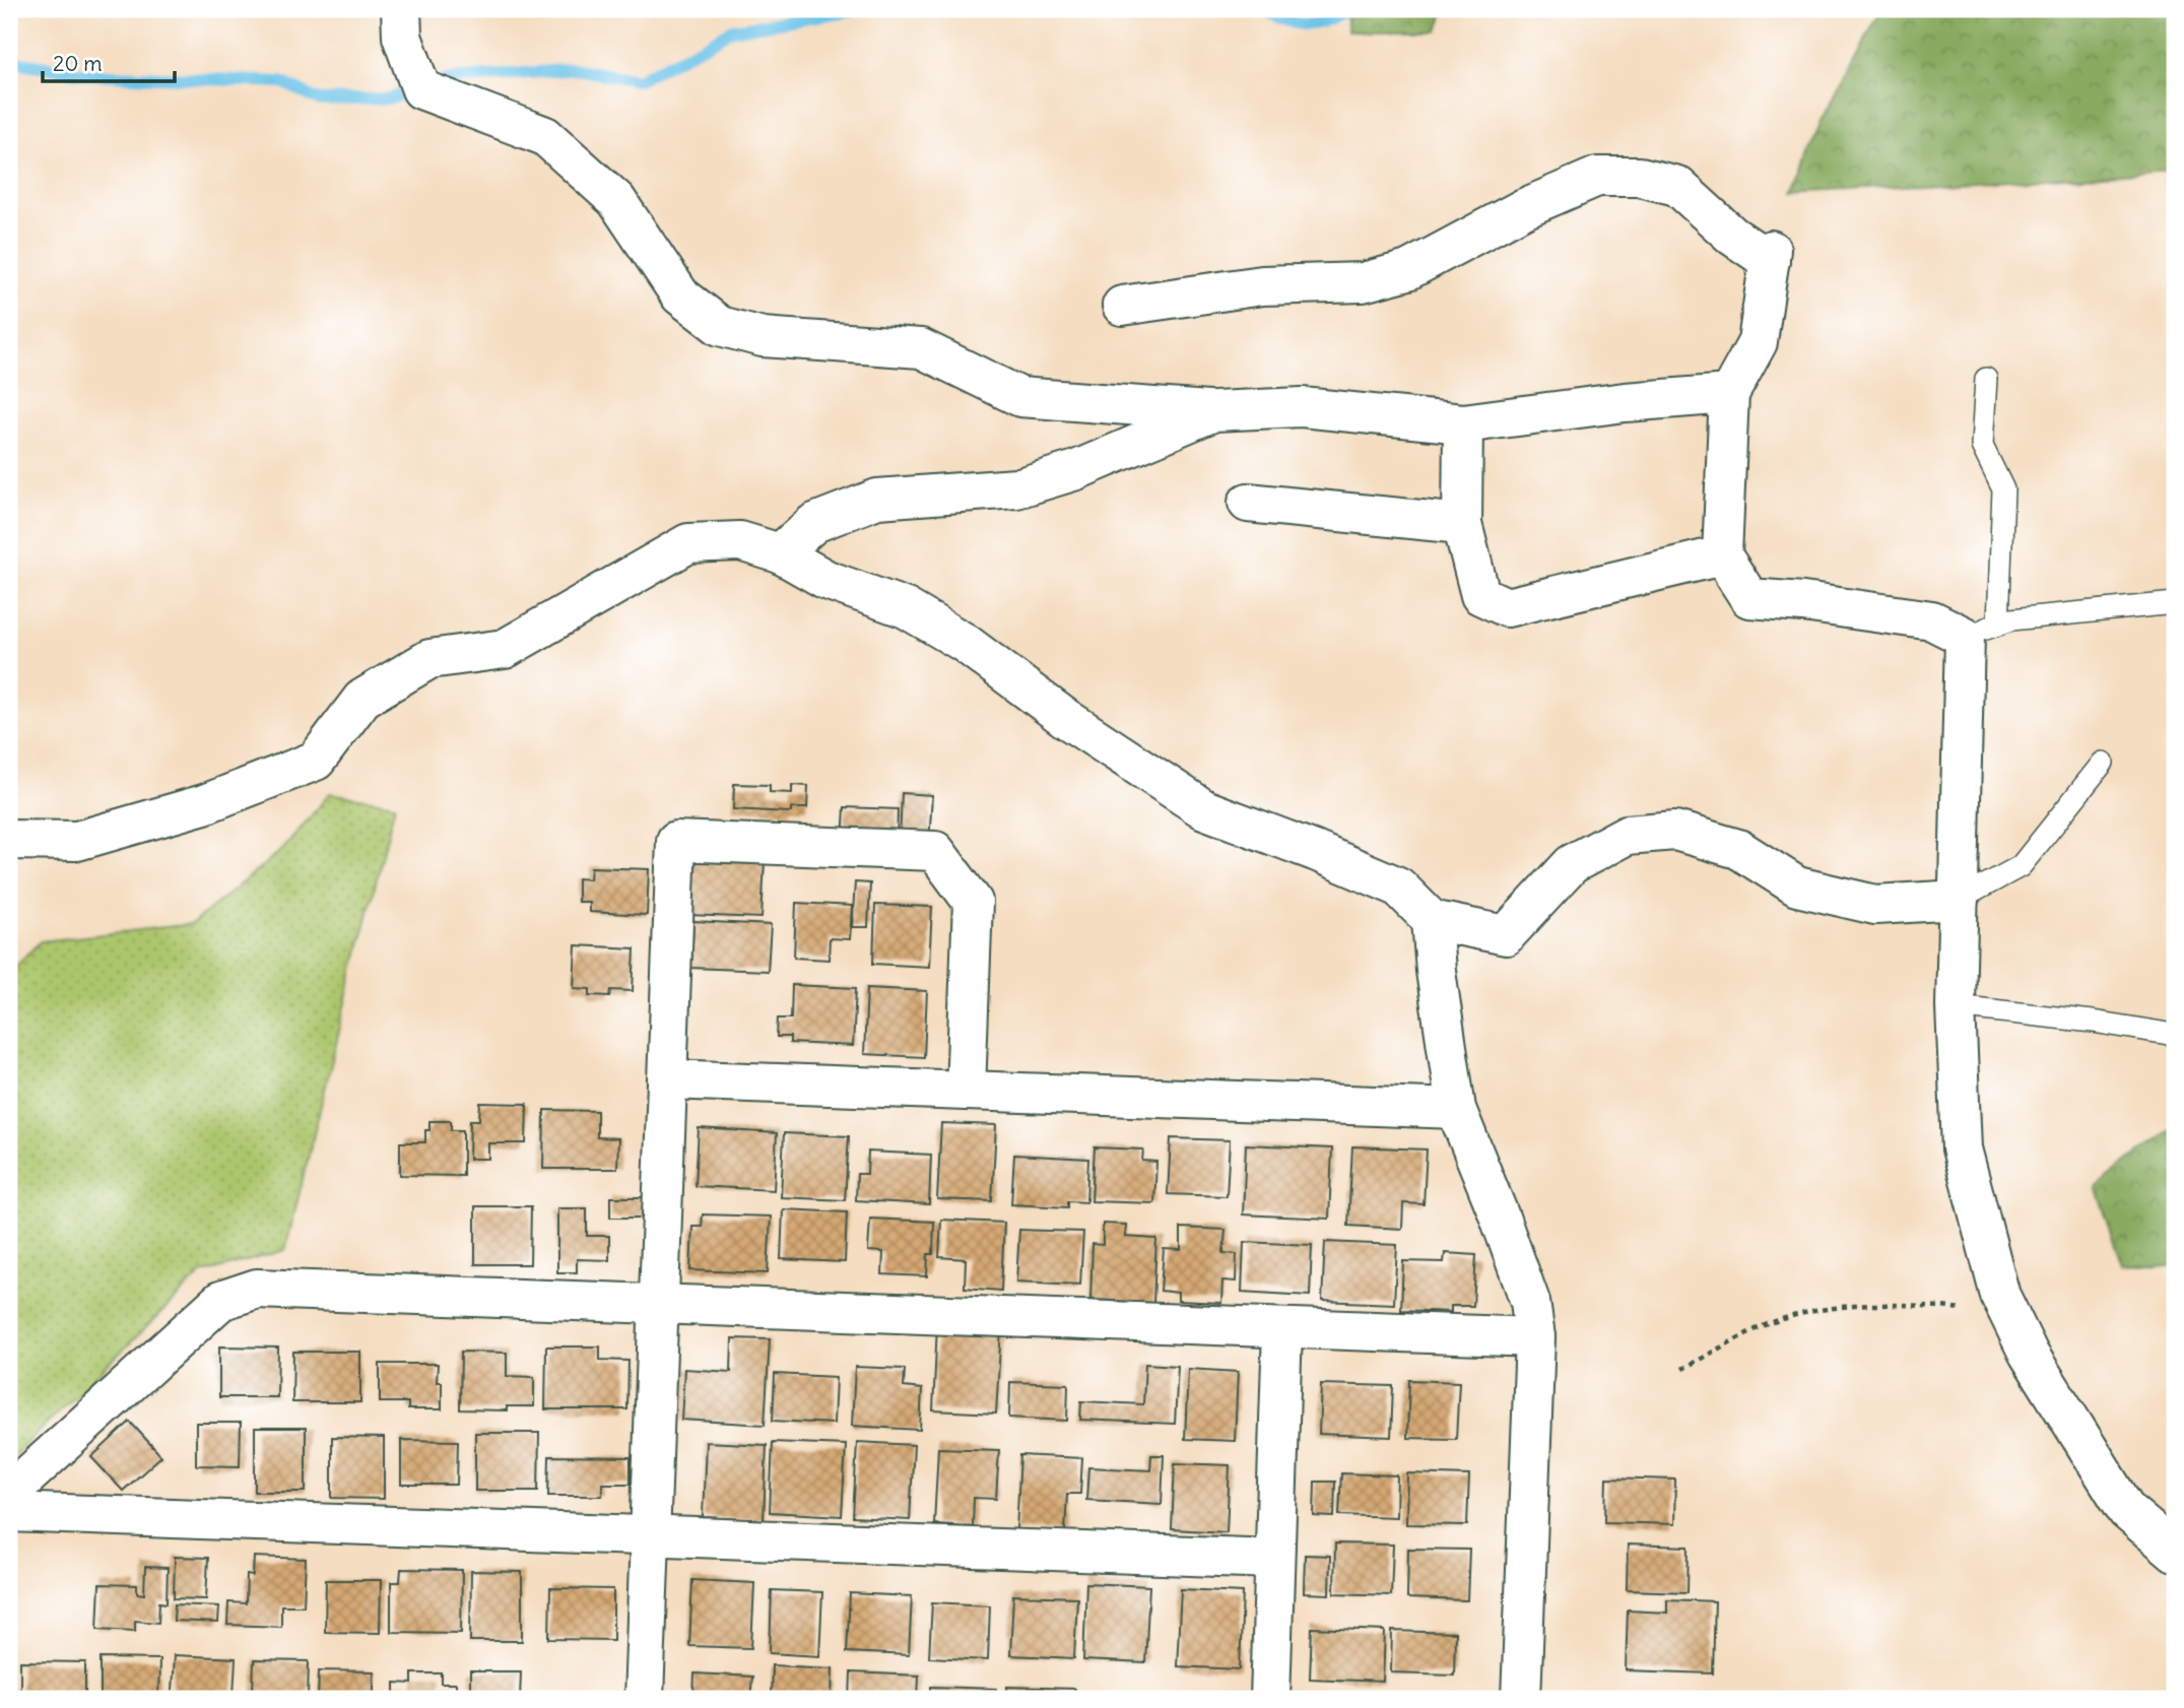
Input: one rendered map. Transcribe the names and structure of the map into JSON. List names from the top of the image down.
{
  "scale_bar": "20 m"
}
